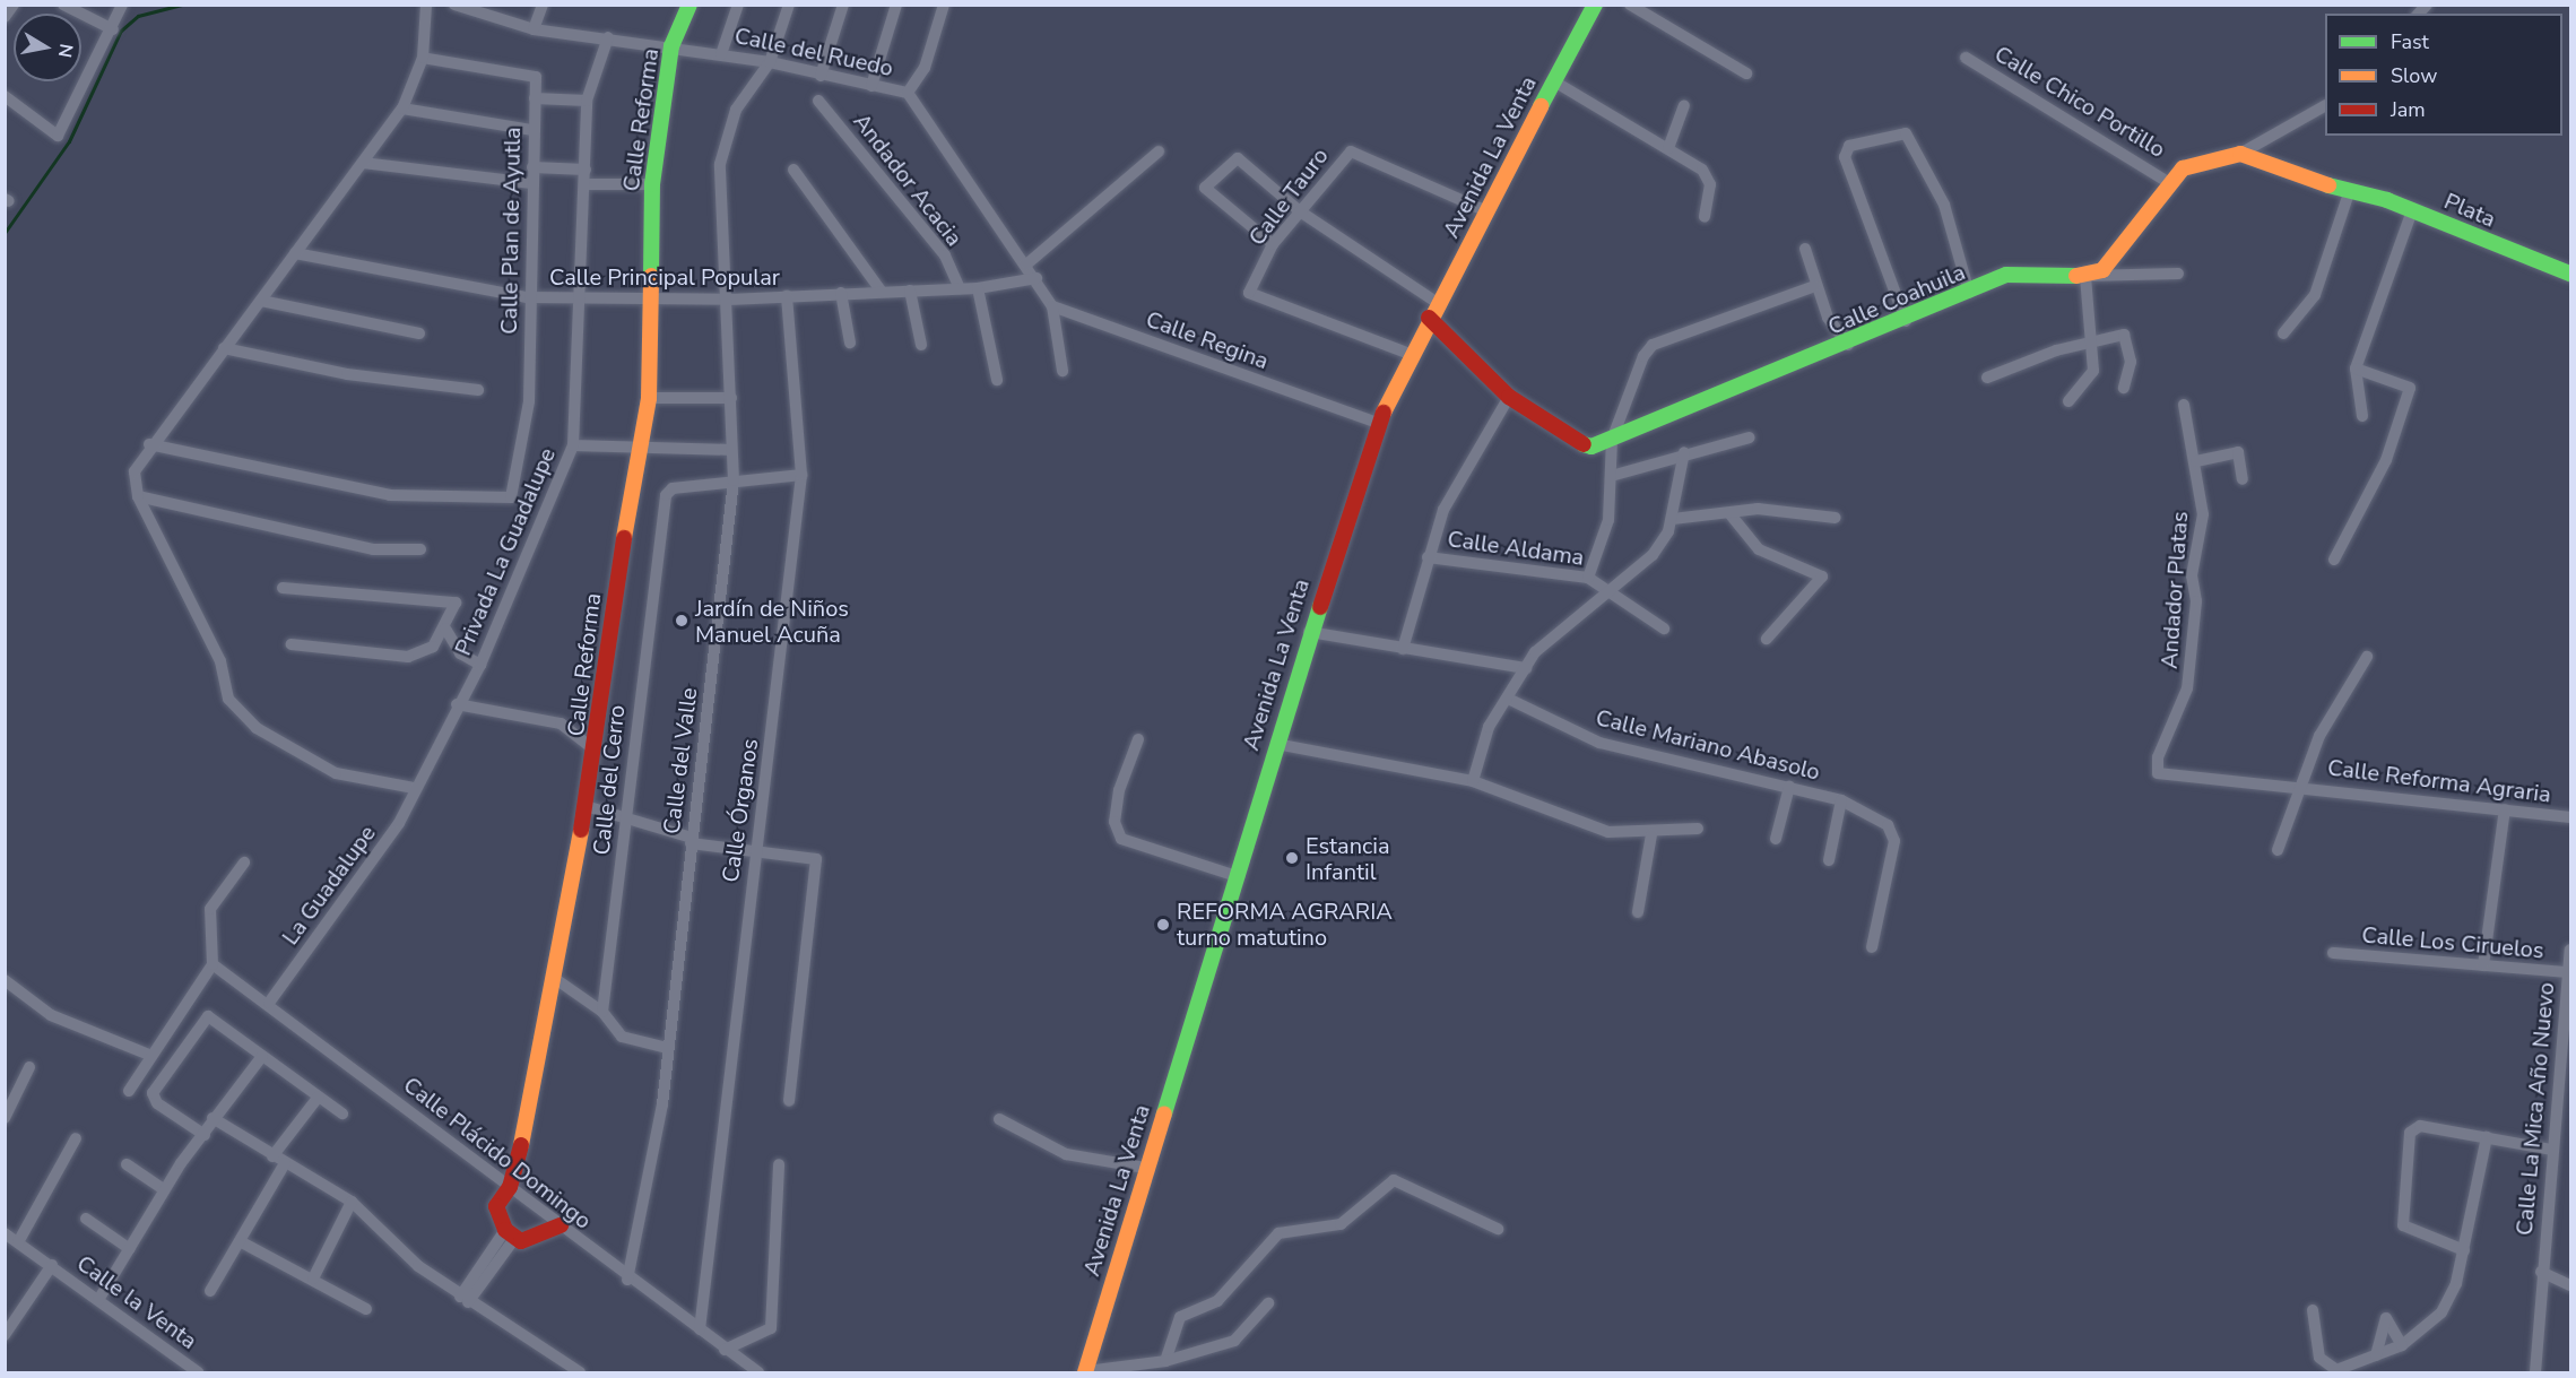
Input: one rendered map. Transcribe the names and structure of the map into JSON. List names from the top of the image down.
{
  "streets": {
    "street": [
      "Calle del Ruedo",
      "Calle Chico Portillo",
      "Calle Reforma",
      "Avenida La Venta",
      "Andador Acacia",
      "Calle Tauro",
      "Plata",
      "Calle Plan de Ayutla",
      "Calle Principal Popular",
      "Calle Coahuila",
      "Calle Regina",
      "Calle Aldama",
      "Privada La Guadalupe",
      "Andador Platas",
      "Calle Mariano Abasolo",
      "Calle del Valle",
      "Calle del Cerro",
      "Calle Reforma Agraria",
      "Calle Órganos",
      "La Guadalupe",
      "Calle Los Ciruelos",
      "Calle La Mica Año Nuevo",
      "Calle Plácido Domingo",
      "Calle la Venta"
    ]
  },
  "crossings": [
    ["Calle del Ruedo", "Calle Reforma"],
    ["Calle del Ruedo", "Calle Principal Popular"],
    ["Calle del Ruedo", "Privada La Guadalupe"],
    ["Calle del Ruedo", "Calle del Valle"],
    ["Calle Reforma", "Calle Principal Popular"],
    ["Calle Reforma", "Calle Plácido Domingo"],
    ["Avenida La Venta", "Calle Tauro"],
    ["Avenida La Venta", "Calle Regina"],
    ["Andador Acacia", "Calle Principal Popular"],
    ["Calle Plan de Ayutla", "Calle Principal Popular"],
    ["Calle Principal Popular", "Privada La Guadalupe"],
    ["Calle Principal Popular", "Calle del Valle"],
    ["Calle Principal Popular", "Calle Órganos"],
    ["Privada La Guadalupe", "La Guadalupe"],
    ["Andador Platas", "Calle Reforma Agraria"],
    ["Calle del Valle", "Calle del Cerro"],
    ["Calle del Valle", "Calle Plácido Domingo"],
    ["Calle Órganos", "Calle Plácido Domingo"],
    ["La Guadalupe", "Calle Plácido Domingo"],
    ["Calle Los Ciruelos", "Calle La Mica Año Nuevo"]
  ],
  "places": ["Jardín de Niños Manuel Acuña", "Estancia Infantil", "REFORMA AGRARIA turno matutino"],
  "legend": ["Fast", "Slow", "Jam"],
  "north": "right"
}
